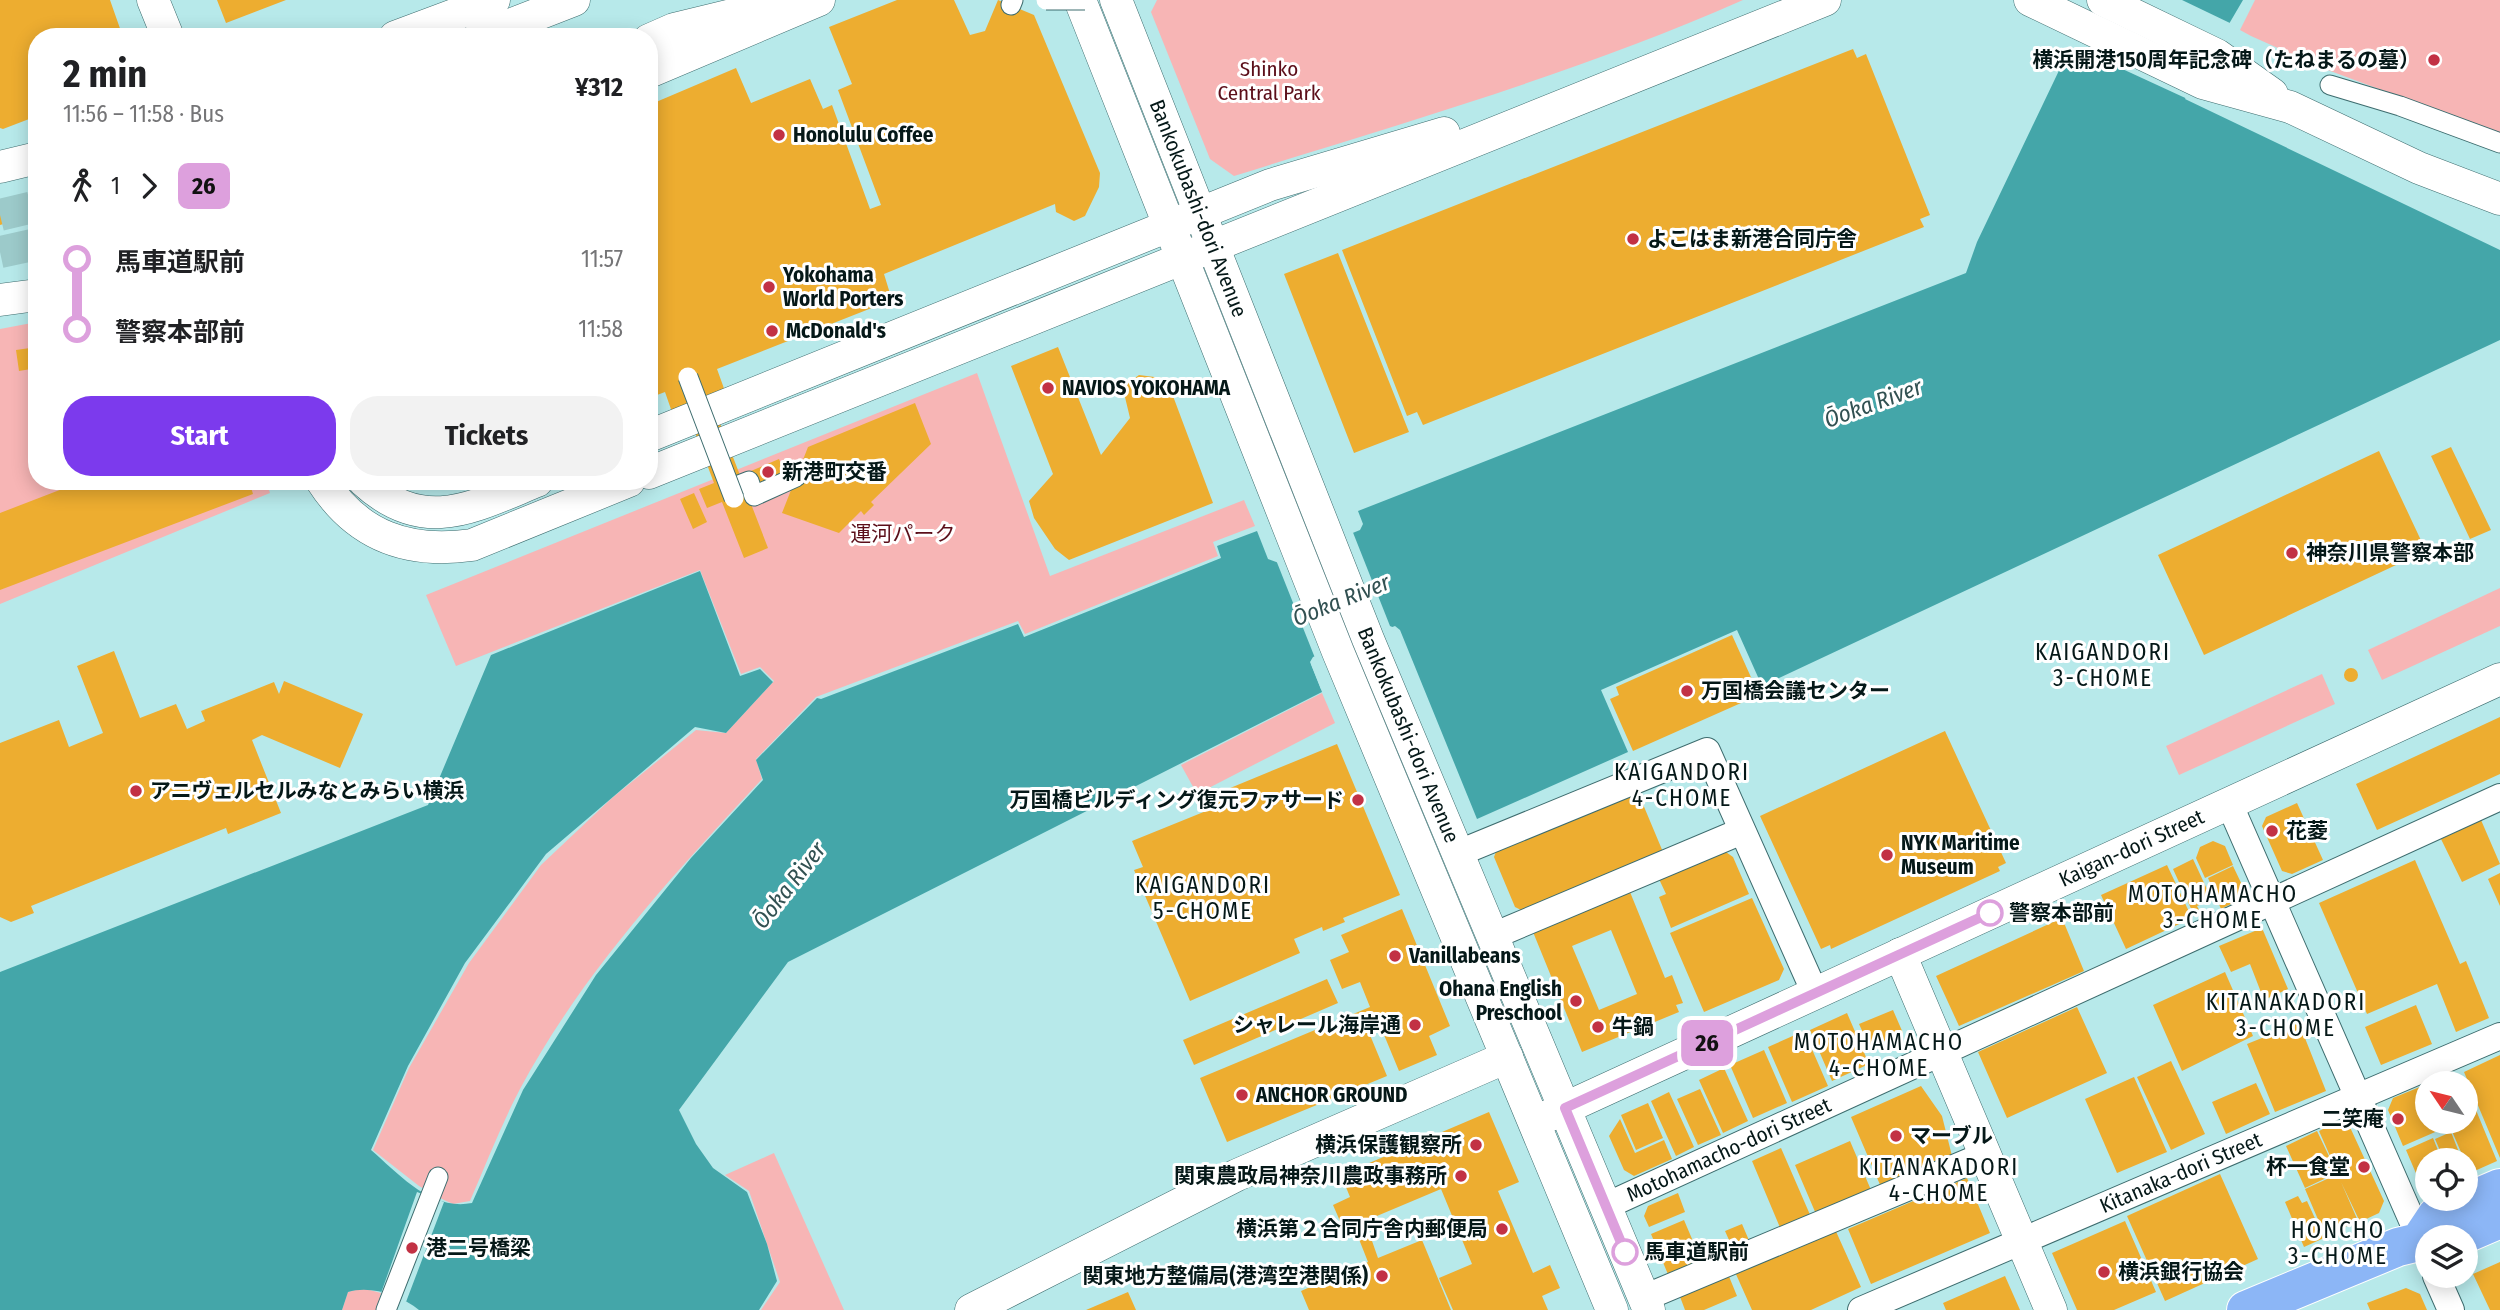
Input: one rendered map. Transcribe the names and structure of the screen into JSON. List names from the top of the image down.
{
  "streets": {
    "street": [
      "Bankokubashi-dori Avenue",
      "Kaigan-dori Street",
      "Motohamacho-dori Street",
      "Kitanaka-dori Street"
    ]
  },
  "crossings": [
    ["Bankokubashi-dori Avenue", "Kaigan-dori Street"],
    ["Bankokubashi-dori Avenue", "Motohamacho-dori Street"]
  ],
  "districts": [
    "KAIGANDORI 3-CHOME",
    "KAIGANDORI 4-CHOME",
    "KAIGANDORI 5-CHOME",
    "MOTOHAMACHO 3-CHOME",
    "KITANAKADORI 3-CHOME",
    "MOTOHAMACHO 4-CHOME",
    "KITANAKADORI 4-CHOME",
    "HONCHO 3-CHOME"
  ],
  "water": ["Ōoka River"],
  "parks": ["Shinko Central Park", "運河パーク"],
  "places": [
    "横浜開港150周年記念碑（たねまるの墓）",
    "Honolulu Coffee",
    "よこはま新港合同庁舎",
    "Yokohama World Porters",
    "McDonald's",
    "NAVIOS YOKOHAMA",
    "新港町交番",
    "神奈川県警察本部",
    "万国橋会議センター",
    "アニヴェルセルみなとみらい横浜",
    "万国橋ビルディング復元ファサード",
    "花菱",
    "NYK Maritime Museum",
    "警察本部前",
    "Vanillabeans",
    "Ohana English Preschool",
    "シャレール海岸通",
    "牛鍋",
    "ANCHOR GROUND",
    "二笑庵",
    "マーブル",
    "横浜保護観察所",
    "杯一食堂",
    "関東農政局神奈川農政事務所",
    "横浜第２合同庁舎内郵便局",
    "港二号橋梁",
    "馬車道駅前",
    "横浜銀行協会",
    "関東地方整備局(港湾空港関係)"
  ],
  "lines": ["bus line 26"],
  "north": "top left",
  "page": {
    "on_map": "26",
    "heading": ["2 min", "11:56 – 11:58 · Bus", "¥312"],
    "legs": ["1", "26"],
    "list": [
      {
        "name": "馬車道駅前",
        "value": "11:57"
      },
      {
        "name": "警察本部前",
        "value": "11:58"
      }
    ],
    "buttons": ["Start", "Tickets"]
  }
}
